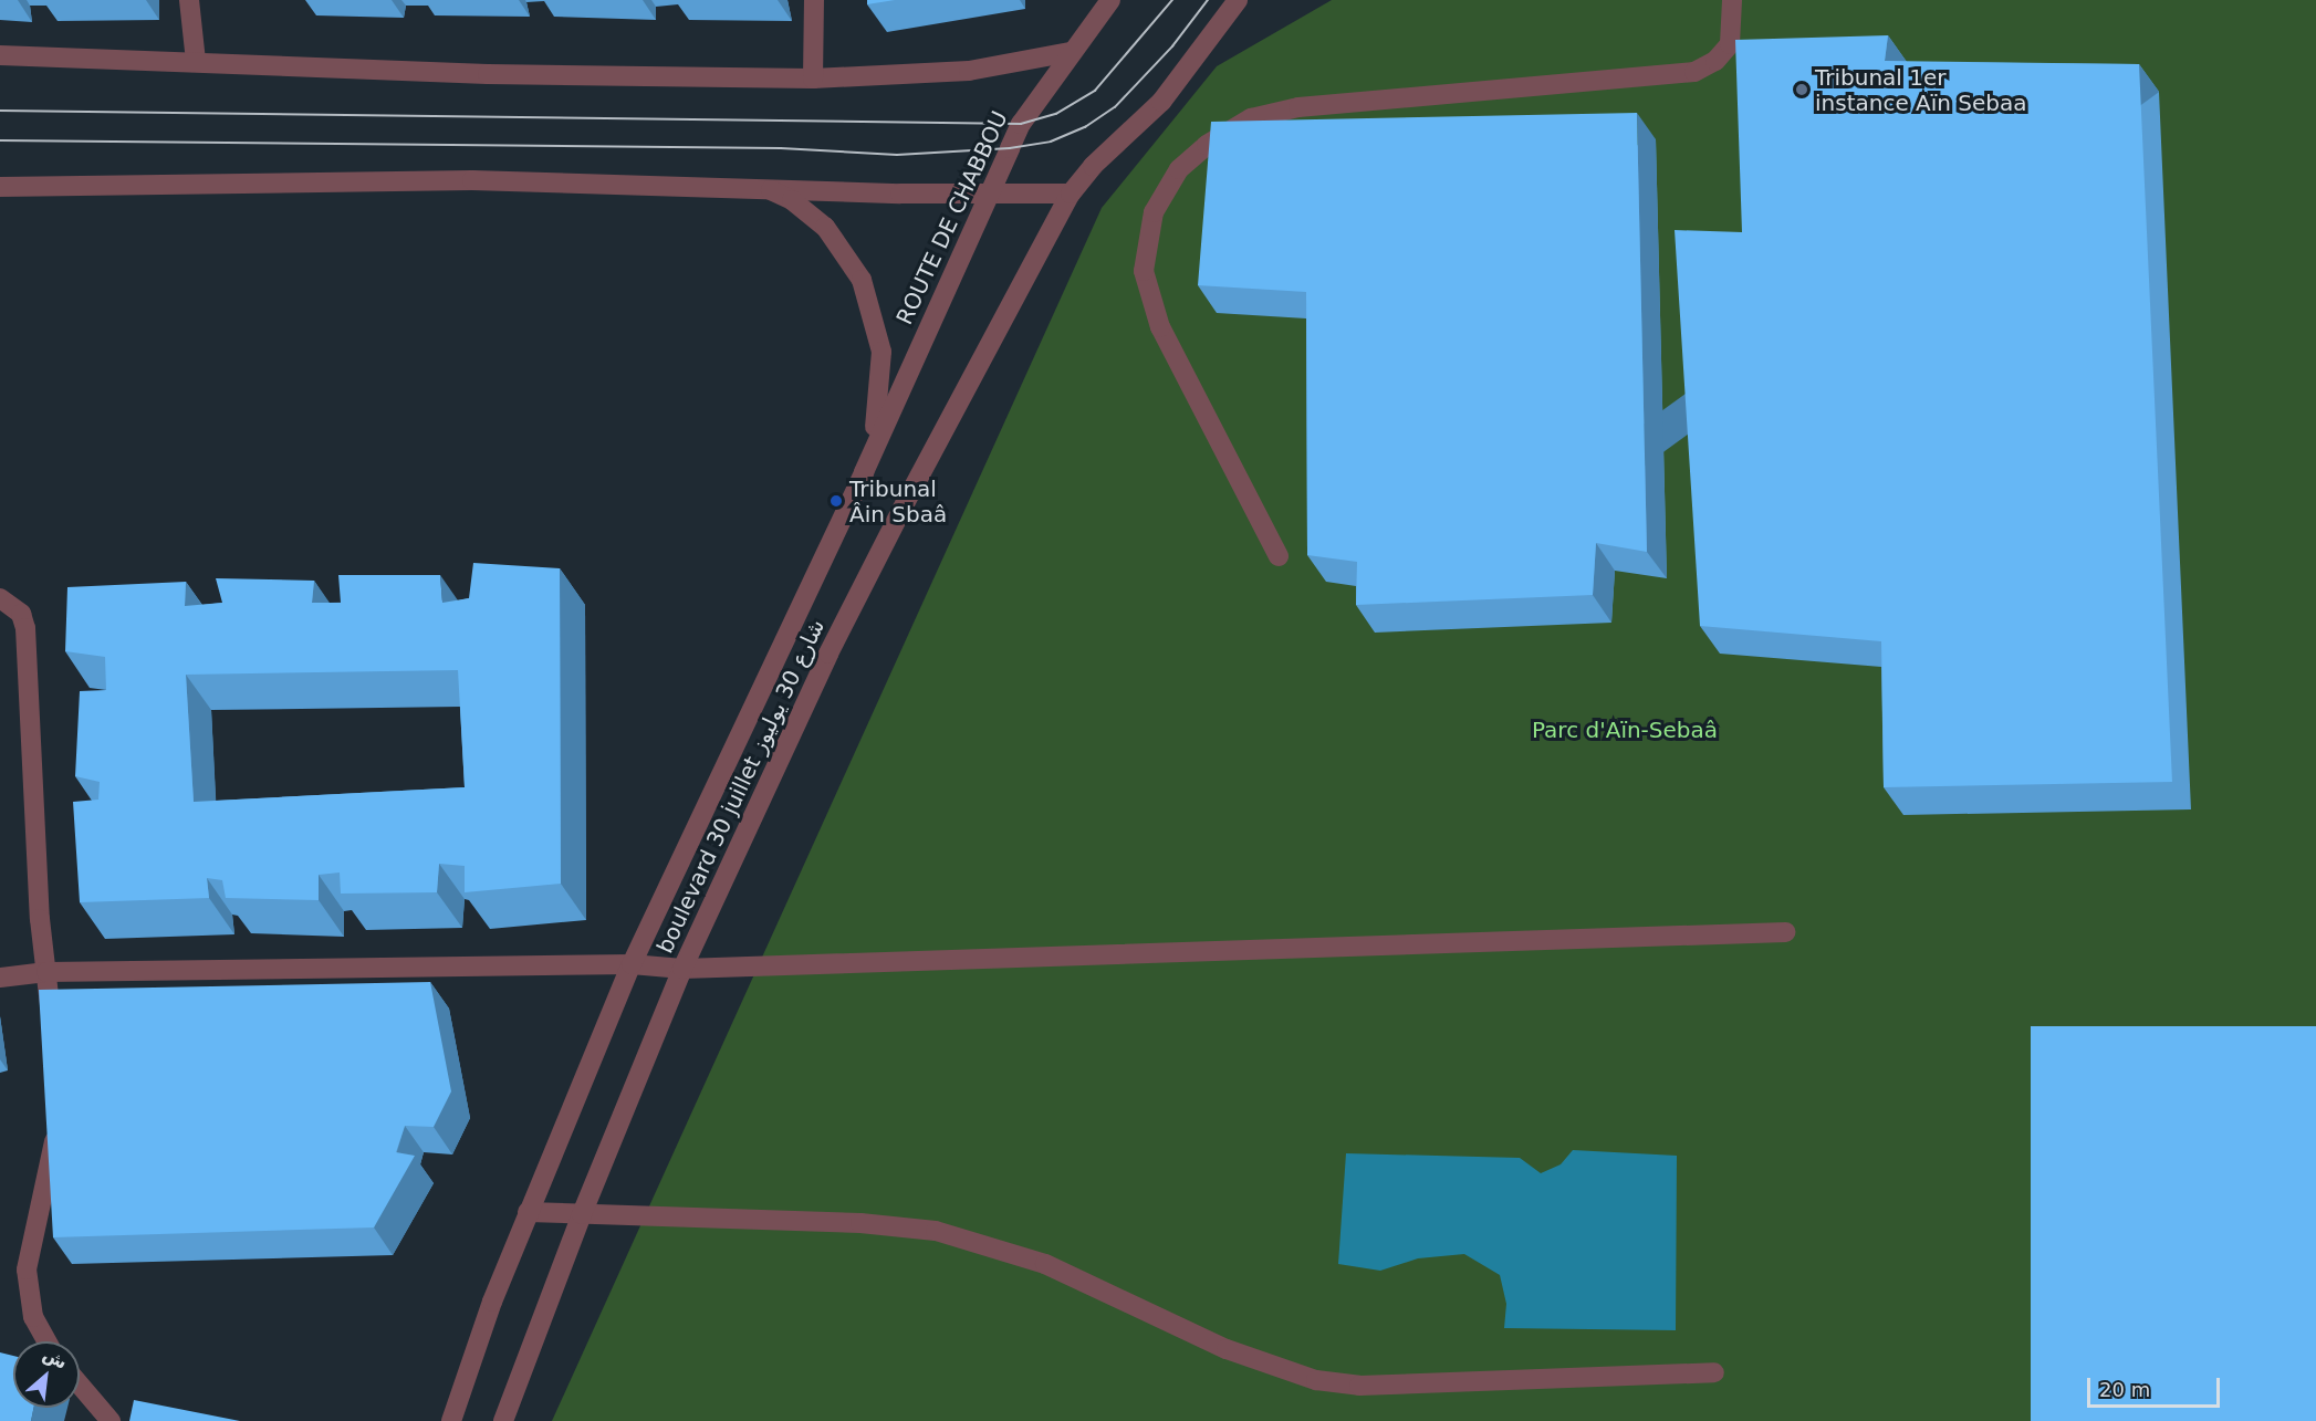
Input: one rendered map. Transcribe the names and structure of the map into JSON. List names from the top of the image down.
{
  "streets": {
    "street": ["ROUTE DE CHABBOU", "boulevard 30 juillet شارع 30 يوليوز"]
  },
  "crossings": [
    ["ROUTE DE CHABBOU", "boulevard 30 juillet شارع 30 يوليوز"]
  ],
  "parks": ["Parc d'Aïn-Sebaâ"],
  "places": ["Tribunal 1er instance Aïn Sebaa", "Tribunal Âin Sbaâ"],
  "scale_bar": "20 m",
  "north": "top right"
}
